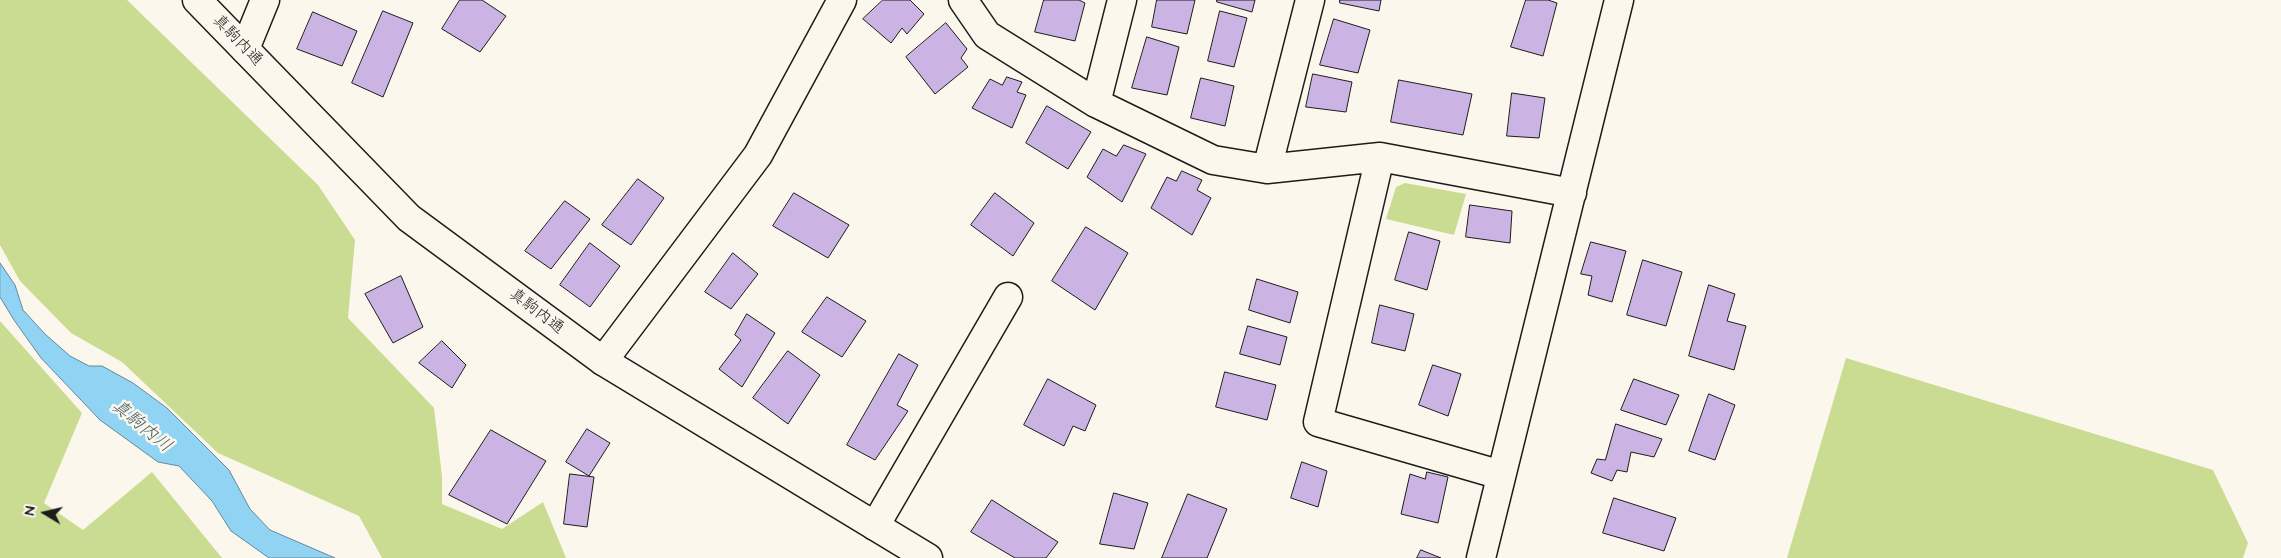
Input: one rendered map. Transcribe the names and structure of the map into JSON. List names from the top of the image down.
{
  "streets": {
    "main road": ["真駒内通"]
  },
  "water": ["真駒内川"],
  "north": "left"
}
